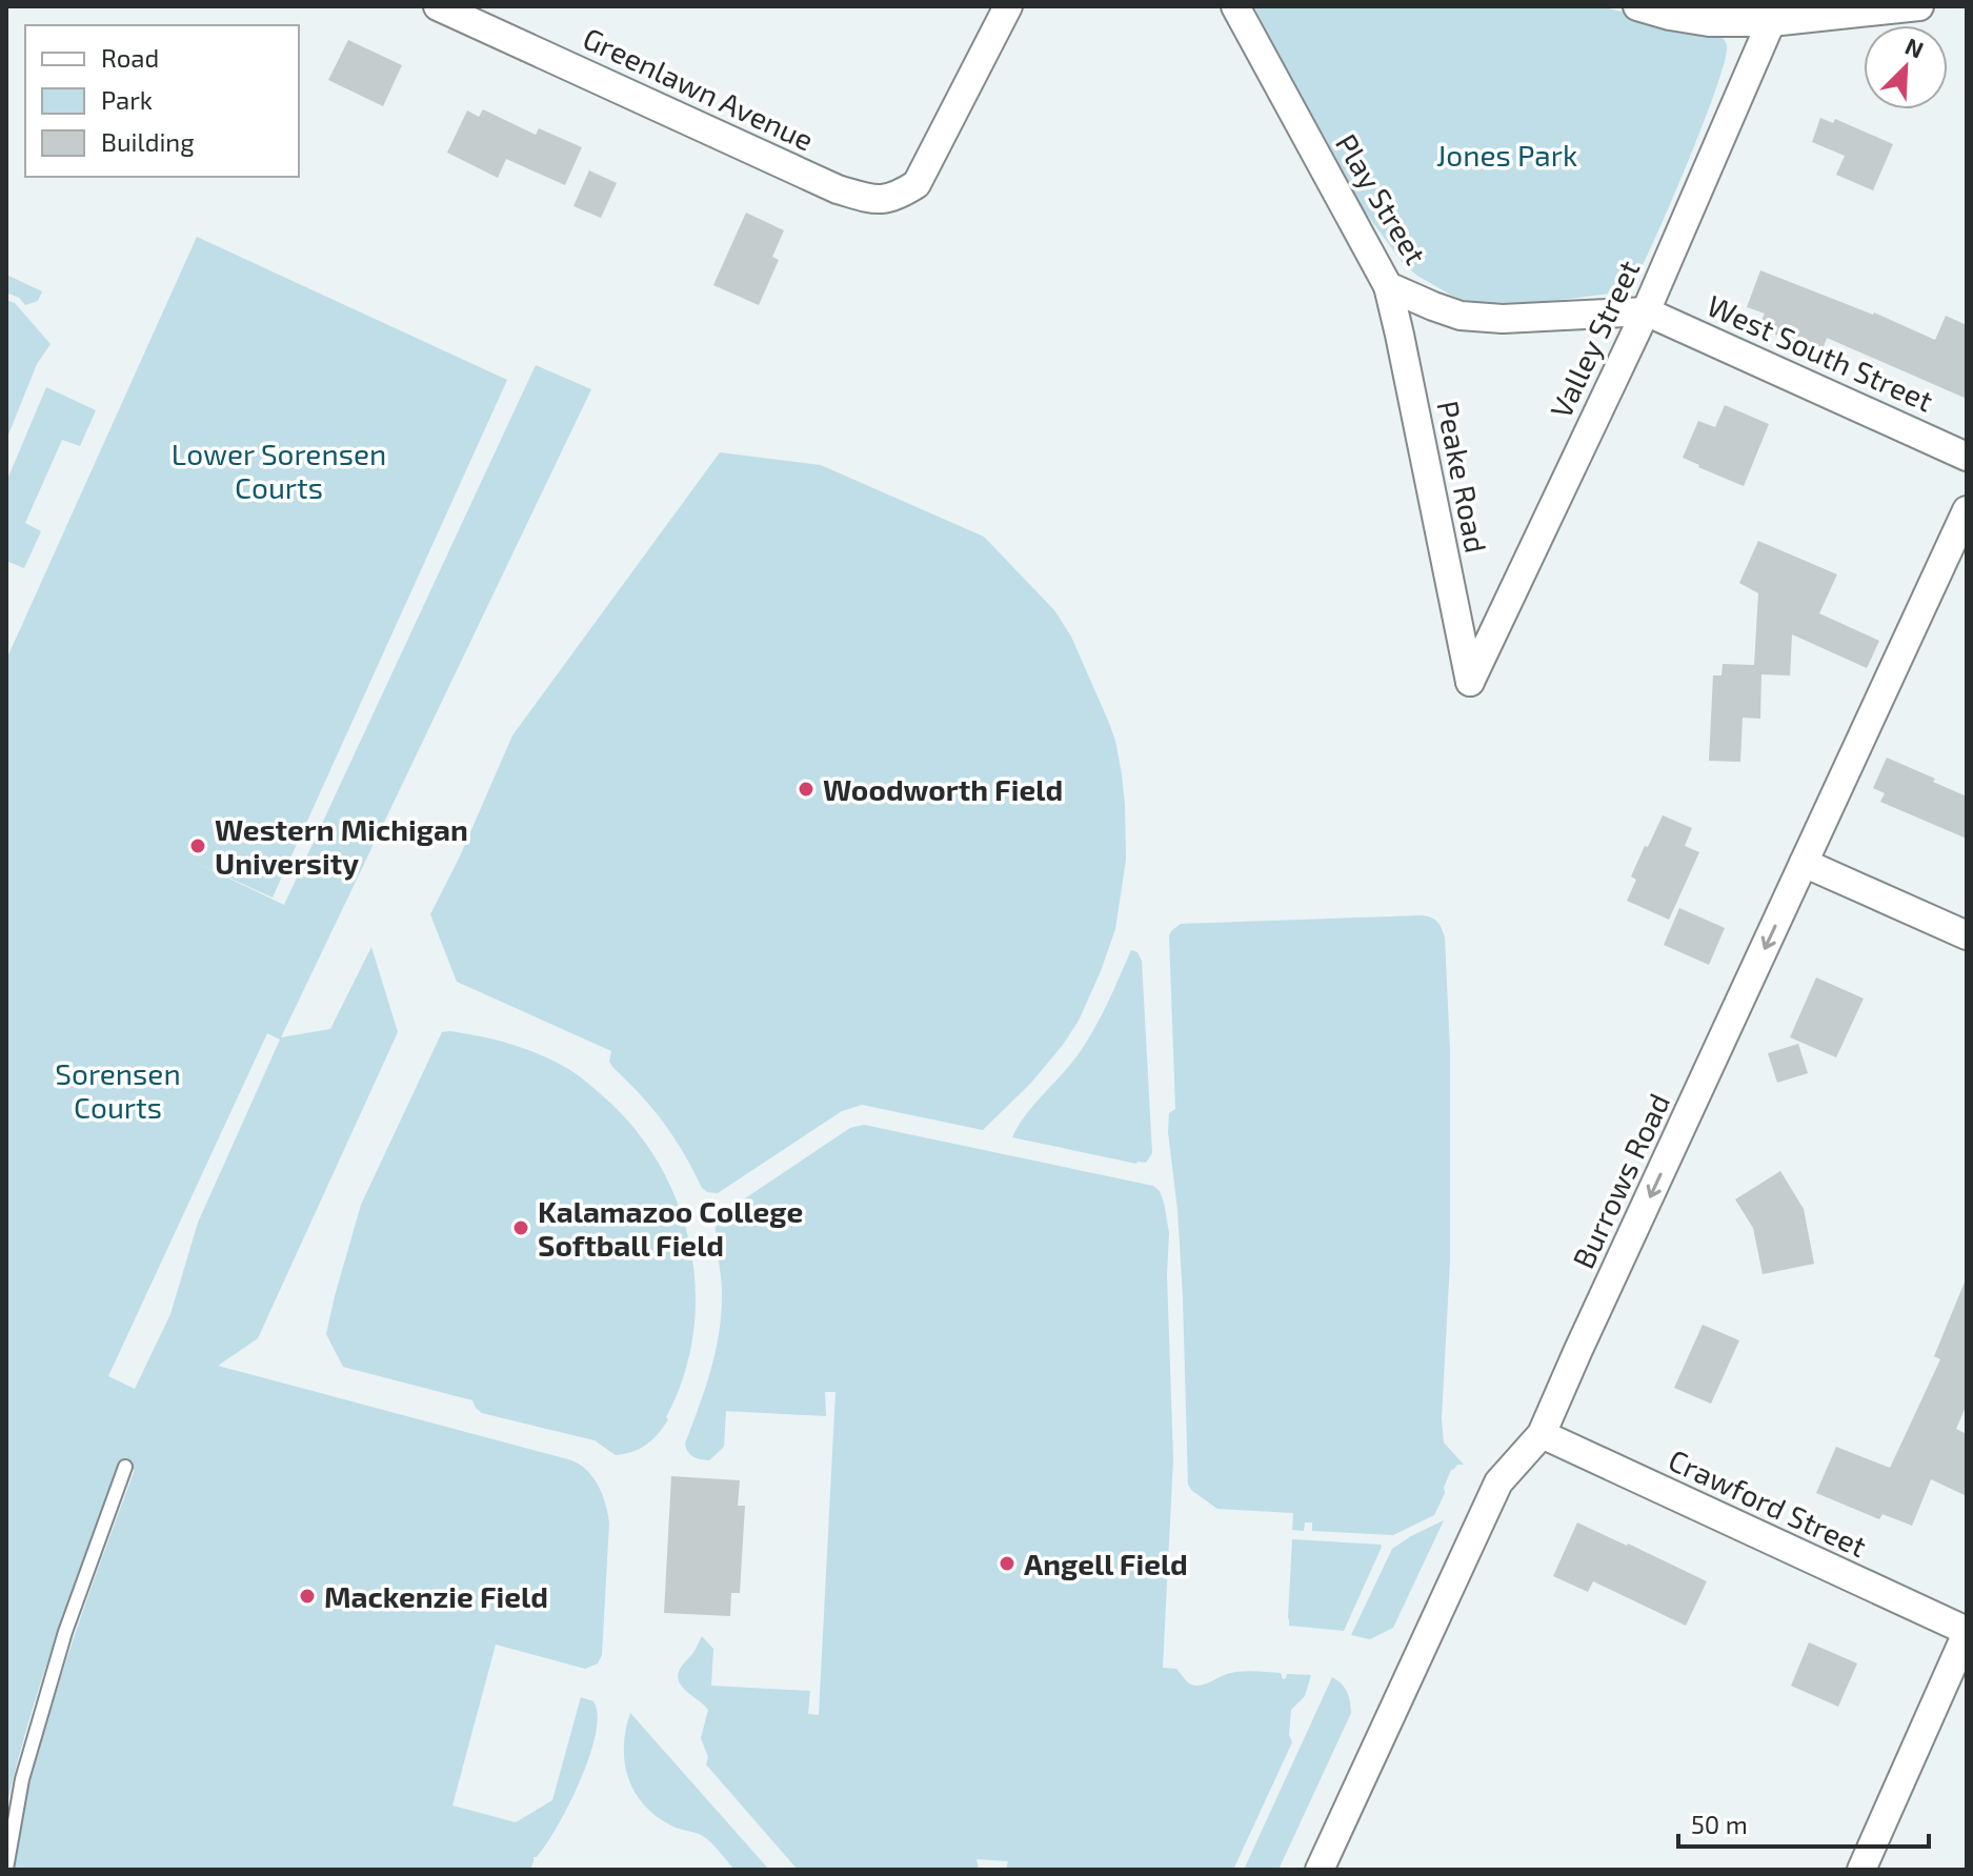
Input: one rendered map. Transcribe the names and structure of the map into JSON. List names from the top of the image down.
{
  "streets": {
    "street": [
      "Greenlawn Avenue",
      "Play Street",
      "Valley Street",
      "West South Street",
      "Peake Road",
      "Burrows Road",
      "Crawford Street"
    ]
  },
  "crossings": [
    ["Play Street", "Valley Street"],
    ["Play Street", "West South Street"],
    ["Play Street", "Peake Road"],
    ["Valley Street", "West South Street"],
    ["Valley Street", "Peake Road"],
    ["Burrows Road", "Crawford Street"]
  ],
  "one_way": ["Burrows Road"],
  "parks": ["Jones Park", "Lower Sorensen Courts", "Sorensen Courts"],
  "places": [
    "Woodworth Field",
    "Western Michigan University",
    "Kalamazoo College Softball Field",
    "Angell Field",
    "Mackenzie Field"
  ],
  "legend": ["Road", "Park", "Building"],
  "scale_bar": "50 m",
  "north": "top right"
}
